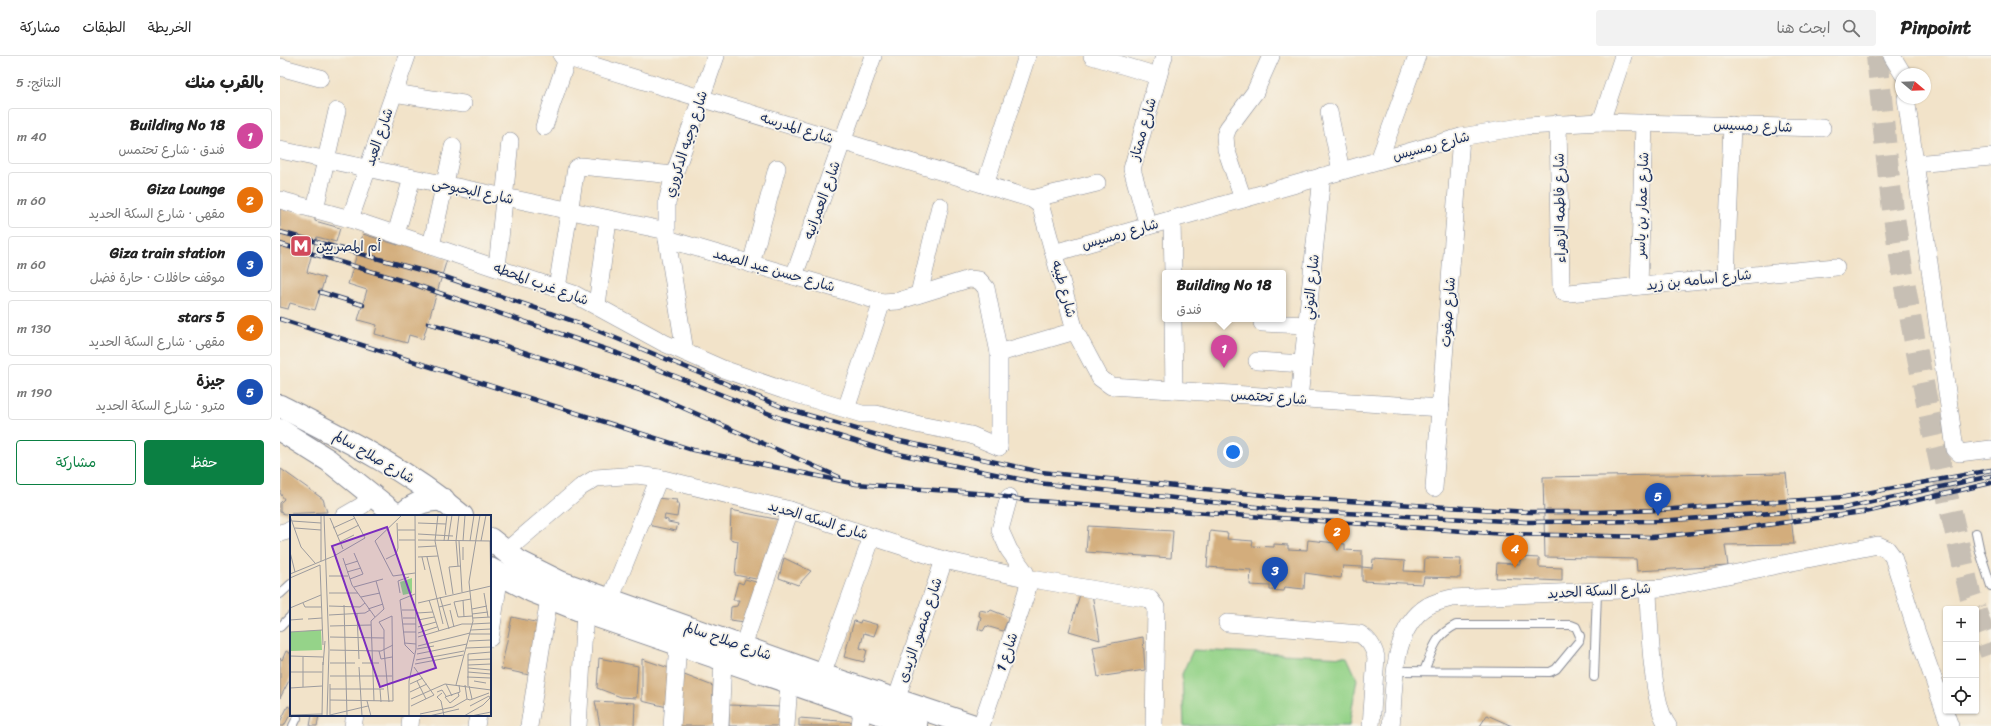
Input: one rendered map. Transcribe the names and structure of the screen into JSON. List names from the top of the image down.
{
  "streets": {
    "highway": ["شارع صلاح سالم"],
    "street": [
      "شارع رمسيس",
      "شارع المدرسه",
      "شارع ممتاز",
      "شارع العبد",
      "شارع وجيه الدكروري",
      "شارع البحبوحى",
      "شارع العمرانيه",
      "شارع عمار بن ياسر",
      "شارع فاطمه الزهراء",
      "شارع حسن عبد الصمد",
      "شارع اسامه بن زيد",
      "شارع غرب المحطه",
      "شارع التوني",
      "شارع طيبه",
      "شارع صفوت",
      "شارع تحتمس",
      "شارع السكه الحديد",
      "شارع السكة الحديد",
      "شارع منصور الزيدى",
      "شارع 1"
    ]
  },
  "crossings": [
    ["شارع رمسيس", "شارع ممتاز"],
    ["شارع رمسيس", "شارع عمار بن ياسر"],
    ["شارع رمسيس", "شارع فاطمه الزهراء"],
    ["شارع رمسيس", "شارع التوني"],
    ["شارع رمسيس", "شارع طيبه"],
    ["شارع رمسيس", "شارع صفوت"],
    ["شارع المدرسه", "شارع وجيه الدكروري"],
    ["شارع المدرسه", "شارع العمرانيه"],
    ["شارع المدرسه", "شارع طيبه"],
    ["شارع العبد", "شارع البحبوحى"],
    ["شارع العبد", "شارع غرب المحطه"],
    ["شارع وجيه الدكروري", "شارع البحبوحى"],
    ["شارع وجيه الدكروري", "شارع حسن عبد الصمد"],
    ["شارع وجيه الدكروري", "شارع غرب المحطه"],
    ["شارع البحبوحى", "شارع حسن عبد الصمد"],
    ["شارع العمرانيه", "شارع حسن عبد الصمد"],
    ["شارع عمار بن ياسر", "شارع اسامه بن زيد"],
    ["شارع فاطمه الزهراء", "شارع اسامه بن زيد"],
    ["شارع التوني", "شارع تحتمس"],
    ["شارع طيبه", "شارع تحتمس"],
    ["شارع صفوت", "شارع تحتمس"],
    ["شارع صلاح سالم", "شارع السكه الحديد"],
    ["شارع صلاح سالم", "شارع منصور الزيدى"],
    ["شارع السكه الحديد", "شارع منصور الزيدى"],
    ["شارع السكه الحديد", "شارع 1"]
  ],
  "places": {
    "metro station": ["أم المصريين"]
  },
  "north": "right",
  "page": {
    "header": "Pinpoint",
    "search": "ابحث هنا",
    "nav": ["الخريطة", "الطبقات", "مشاركة"],
    "heading": ["بالقرب منك", "النتائج: 5"],
    "list": [
      {
        "mark": "1",
        "name": "Building No 18",
        "note": "فندق · شارع تحتمس",
        "value": "40 m"
      },
      {
        "mark": "2",
        "name": "Giza Lounge",
        "note": "مقهى · شارع السكة الحديد",
        "value": "60 m"
      },
      {
        "mark": "3",
        "name": "Giza train station",
        "note": "موقف حافلات · حارة فضل",
        "value": "60 m"
      },
      {
        "mark": "4",
        "name": "5 stars",
        "note": "مقهى · شارع السكة الحديد",
        "value": "130 m"
      },
      {
        "mark": "5",
        "name": "جيزة",
        "note": "مترو · شارع السكة الحديد",
        "value": "190 m"
      }
    ],
    "popup": ["Building No 18", "فندق"],
    "pins": [
      "1",
      "5",
      "2",
      "4",
      "3"
    ],
    "buttons": ["حفظ", "مشاركة"],
    "map_buttons": ["+", "−"]
  }
}
